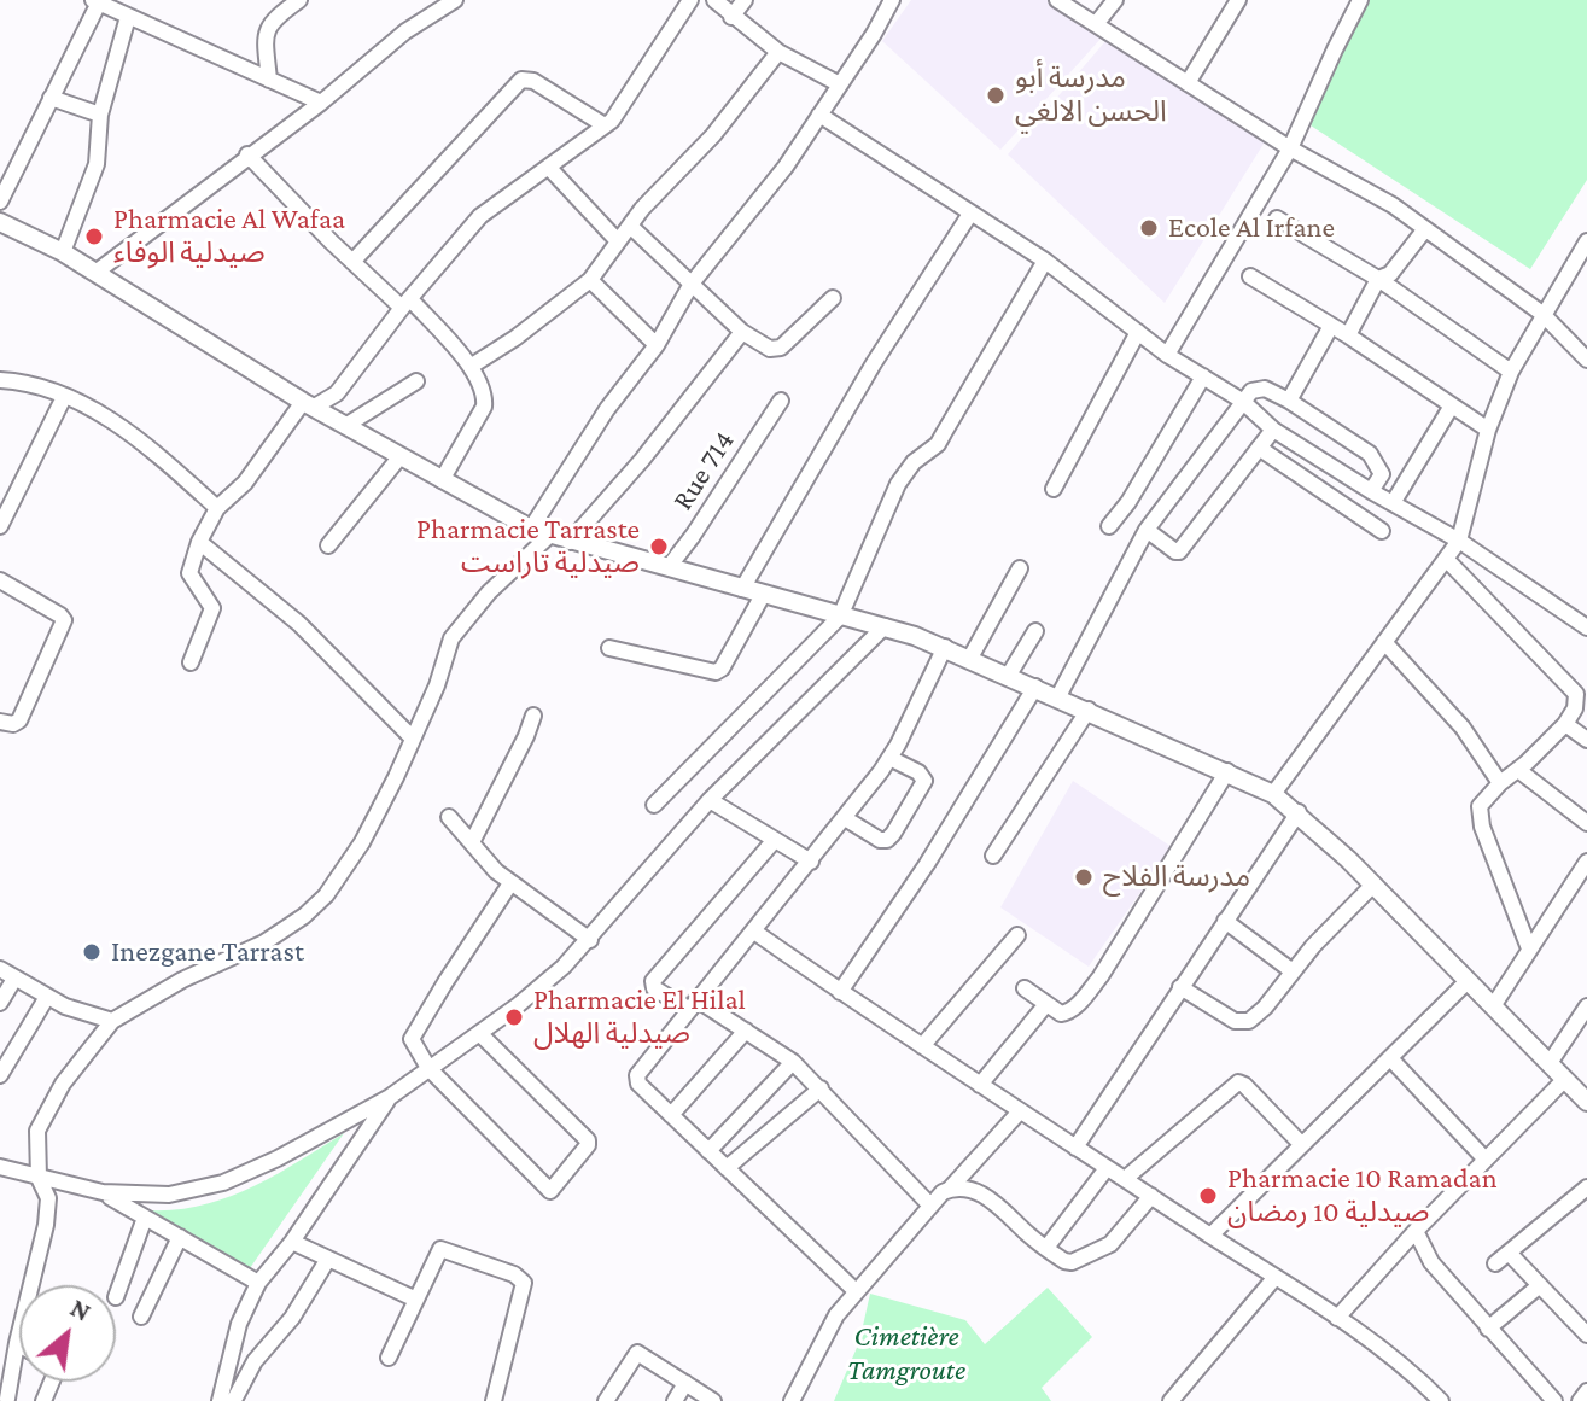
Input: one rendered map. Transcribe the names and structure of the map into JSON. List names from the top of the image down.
{
  "streets": {
    "street": ["Rue 714"]
  },
  "parks": ["Cimetière Tamgroute"],
  "places": [
    "مدرسة أبو الحسن الالغي",
    "Ecole Al Irfane",
    "Pharmacie Al Wafaa صيدلية الوفاء",
    "Pharmacie Tarraste صيدلية تاراست",
    "مدرسة الفلاح",
    "Inezgane Tarrast",
    "Pharmacie El Hilal صيدلية الهلال",
    "Pharmacie 10 Ramadan صيدلية 10 رمضان"
  ],
  "north": "top right"
}
